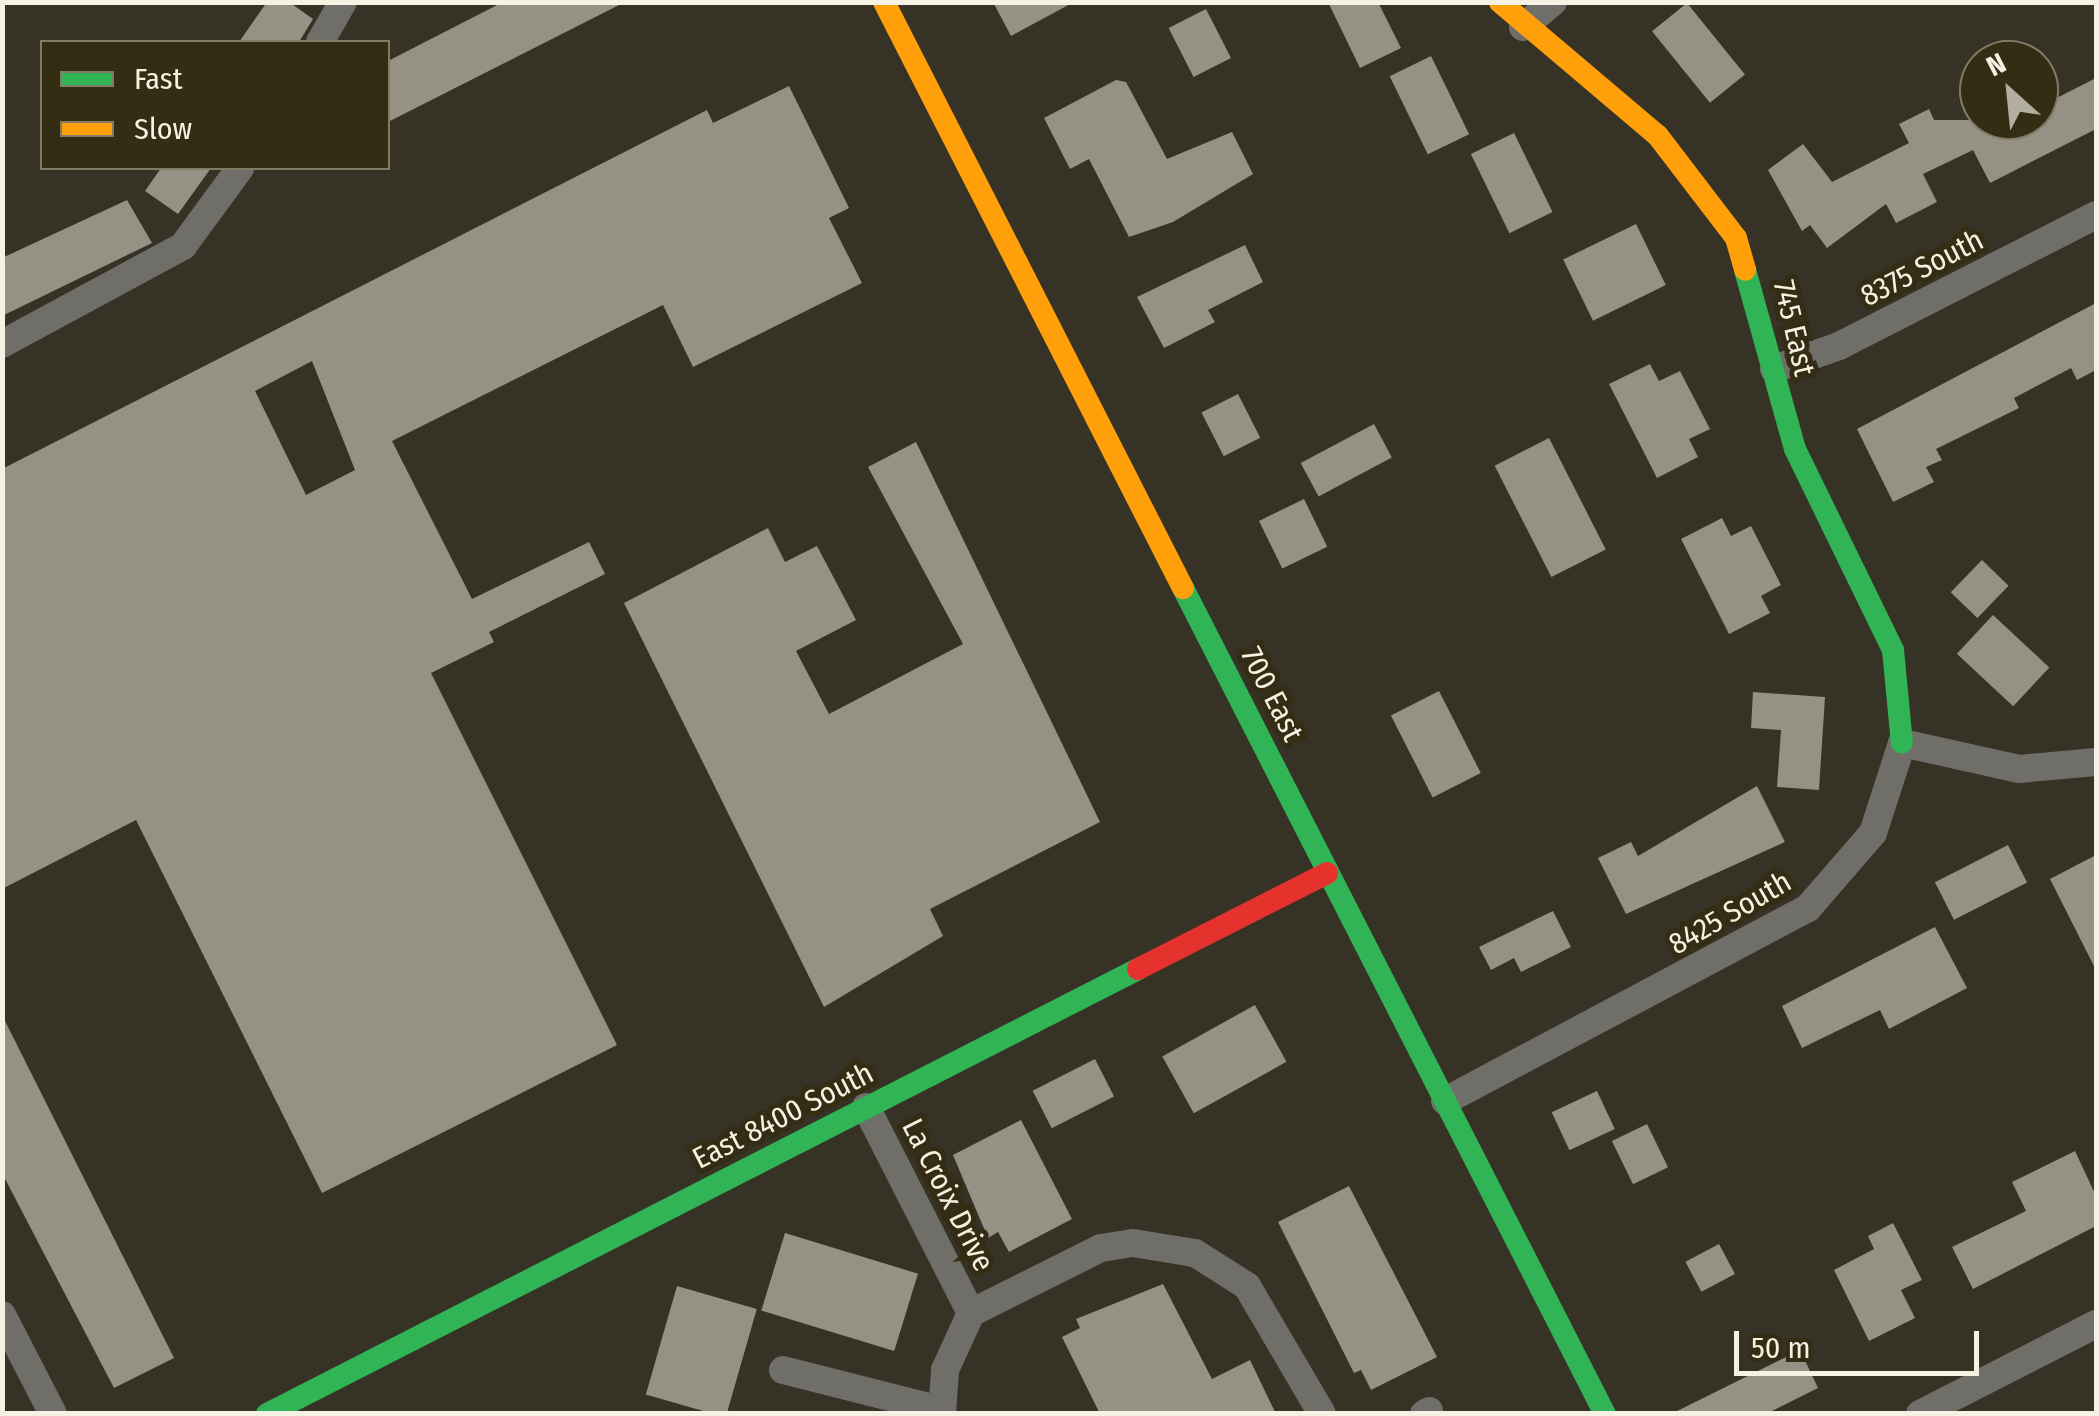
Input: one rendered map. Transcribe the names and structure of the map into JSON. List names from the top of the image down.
{
  "streets": {
    "street": [
      "8375 South",
      "745 East",
      "700 East",
      "8425 South",
      "East 8400 South",
      "La Croix Drive"
    ]
  },
  "crossings": [
    ["8375 South", "745 East"],
    ["745 East", "8425 South"],
    ["700 East", "8425 South"],
    ["700 East", "East 8400 South"],
    ["East 8400 South", "La Croix Drive"]
  ],
  "legend": ["Fast", "Slow"],
  "scale_bar": "50 m",
  "north": "top left"
}
